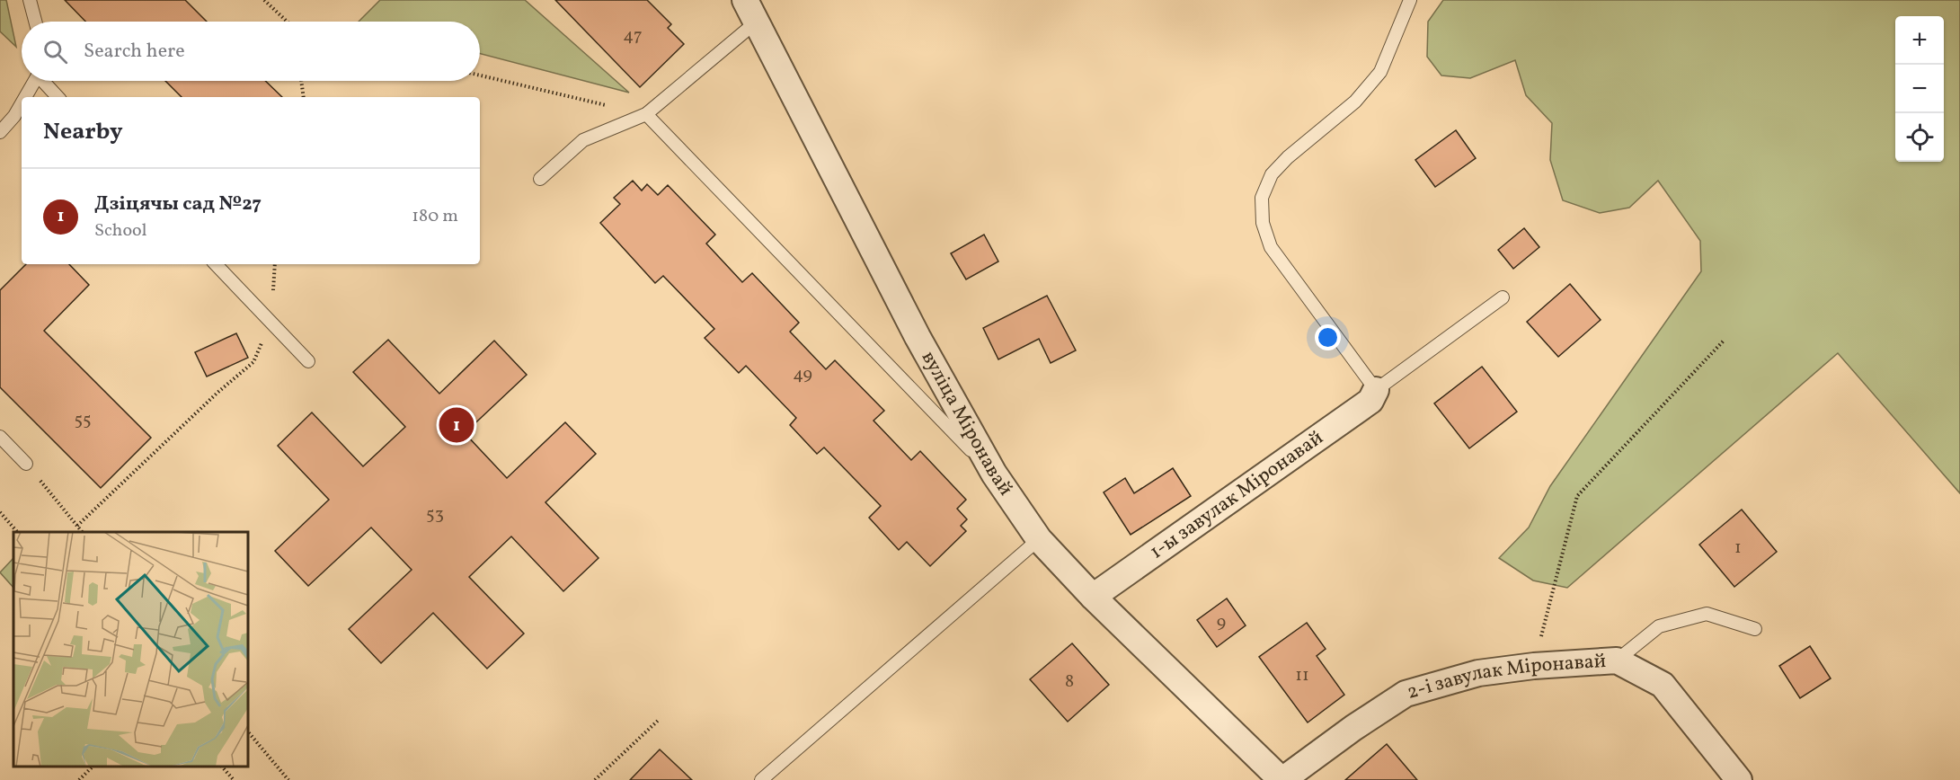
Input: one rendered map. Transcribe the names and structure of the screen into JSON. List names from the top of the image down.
{
  "streets": {
    "street": ["вуліца Міронавай", "1-ы завулак Міронавай", "2-і завулак Міронавай"]
  },
  "crossings": [
    ["вуліца Міронавай", "1-ы завулак Міронавай"],
    ["вуліца Міронавай", "2-і завулак Міронавай"]
  ],
  "house_numbers": [
    "47",
    "49",
    "55",
    "53",
    "1",
    "9",
    "11",
    "8"
  ],
  "page": {
    "map_buttons": ["+", "−"],
    "search": "Search here",
    "heading": "Nearby",
    "list": [
      {
        "mark": "1",
        "name": "Дзіцячы сад №27",
        "note": "School",
        "value": "180 m"
      }
    ],
    "pins": "1"
  }
}
